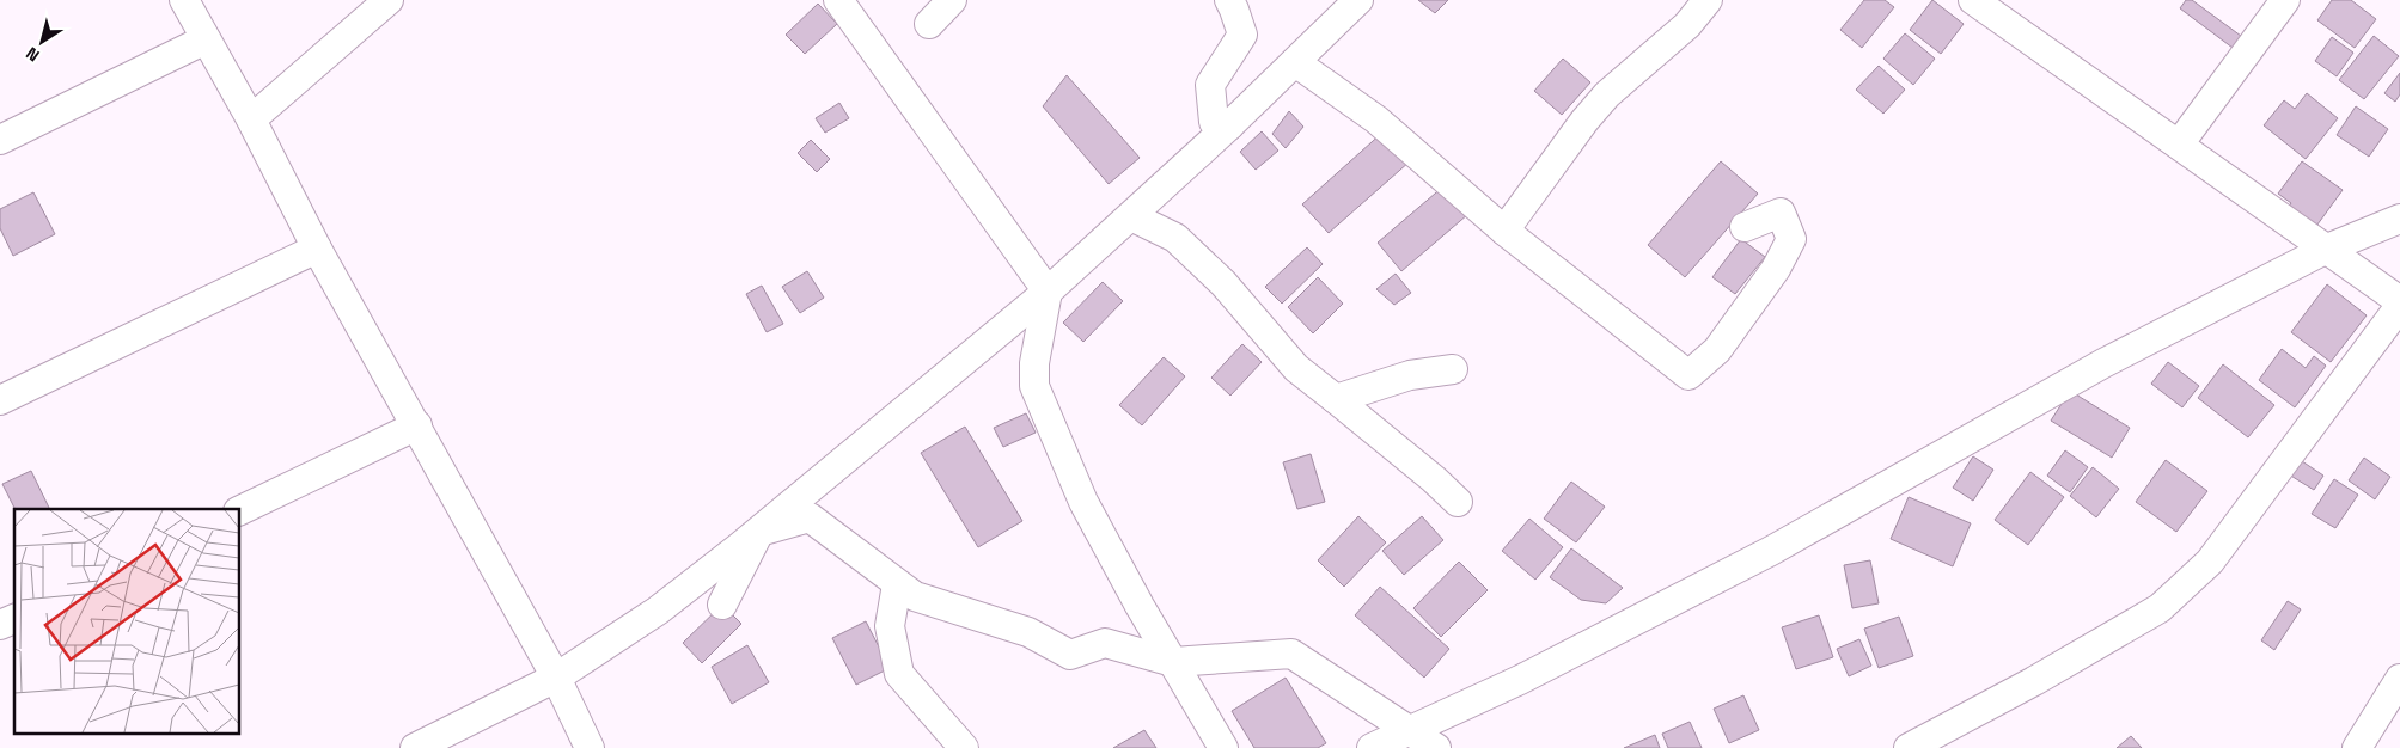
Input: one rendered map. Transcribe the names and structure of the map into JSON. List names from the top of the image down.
{
  "north": "bottom left"
}
